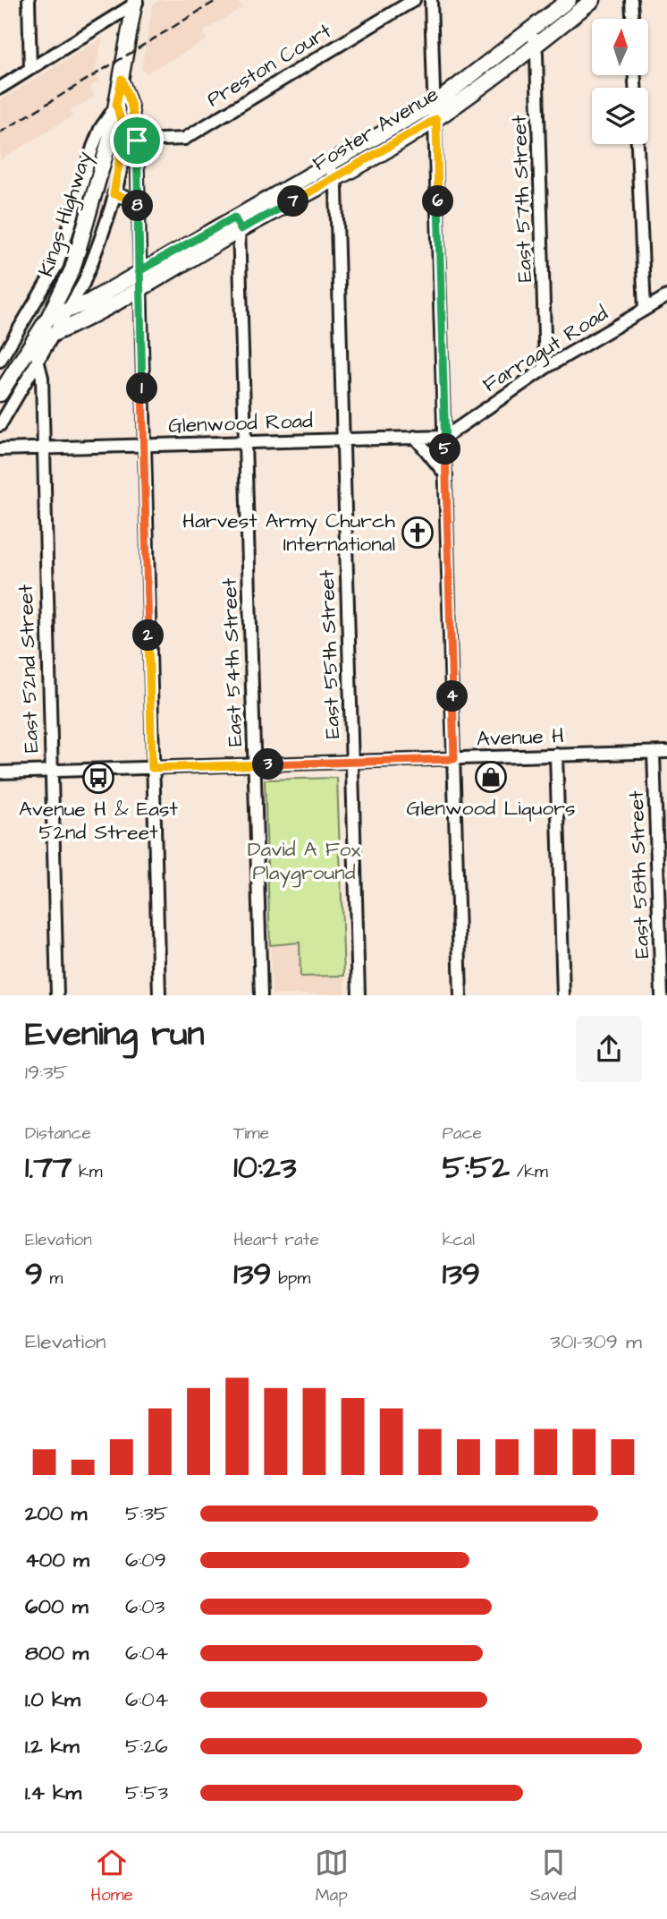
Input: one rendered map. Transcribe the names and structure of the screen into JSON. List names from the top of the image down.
{
  "streets": {
    "main road": ["Foster Avenue", "Kings Highway"],
    "street": [
      "Preston Court",
      "East 57th Street",
      "Farragut Road",
      "Glenwood Road",
      "East 55th Street",
      "East 54th Street",
      "East 52nd Street",
      "Avenue H",
      "East 58th Street"
    ]
  },
  "crossings": [
    ["Foster Avenue", "East 57th Street"],
    ["Foster Avenue", "Kings Highway"],
    ["Foster Avenue", "East 55th Street"],
    ["Foster Avenue", "East 54th Street"],
    ["Foster Avenue", "East 52nd Street"],
    ["East 57th Street", "Farragut Road"],
    ["Kings Highway", "East 52nd Street"],
    ["Farragut Road", "Glenwood Road"],
    ["Glenwood Road", "East 55th Street"],
    ["Glenwood Road", "East 54th Street"],
    ["Glenwood Road", "East 52nd Street"],
    ["East 55th Street", "Avenue H"],
    ["East 54th Street", "Avenue H"],
    ["East 52nd Street", "Avenue H"],
    ["Avenue H", "East 58th Street"]
  ],
  "parks": ["David A Fox Playground"],
  "places": {
    "church": ["Harvest Army Church International"],
    "shop": ["Glenwood Liquors"],
    "bus stop": ["Avenue H & East 52nd Street"]
  },
  "north": "top",
  "page": {
    "pins": [
      "6",
      "7",
      "8",
      "1",
      "5",
      "2",
      "4",
      "3"
    ],
    "heading": ["Evening run", "19:35"],
    "stats": [
      ["Distance", "1.77 km"],
      ["Time", "10:23"],
      ["Pace", "5:52 /km"],
      ["Elevation", "9 m"],
      ["Heart rate", "139 bpm"],
      ["kcal", "139"]
    ],
    "chart": ["Elevation", "301–309 m"],
    "list": [
      {
        "name": "200 m",
        "note": "5:35"
      },
      {
        "name": "400 m",
        "note": "6:09"
      },
      {
        "name": "600 m",
        "note": "6:03"
      },
      {
        "name": "800 m",
        "note": "6:04"
      },
      {
        "name": "1.0 km",
        "note": "6:04"
      },
      {
        "name": "1.2 km",
        "note": "5:26"
      },
      {
        "name": "1.4 km",
        "note": "5:53"
      }
    ],
    "tabs": ["Home", "Map", "Saved"]
  }
}
